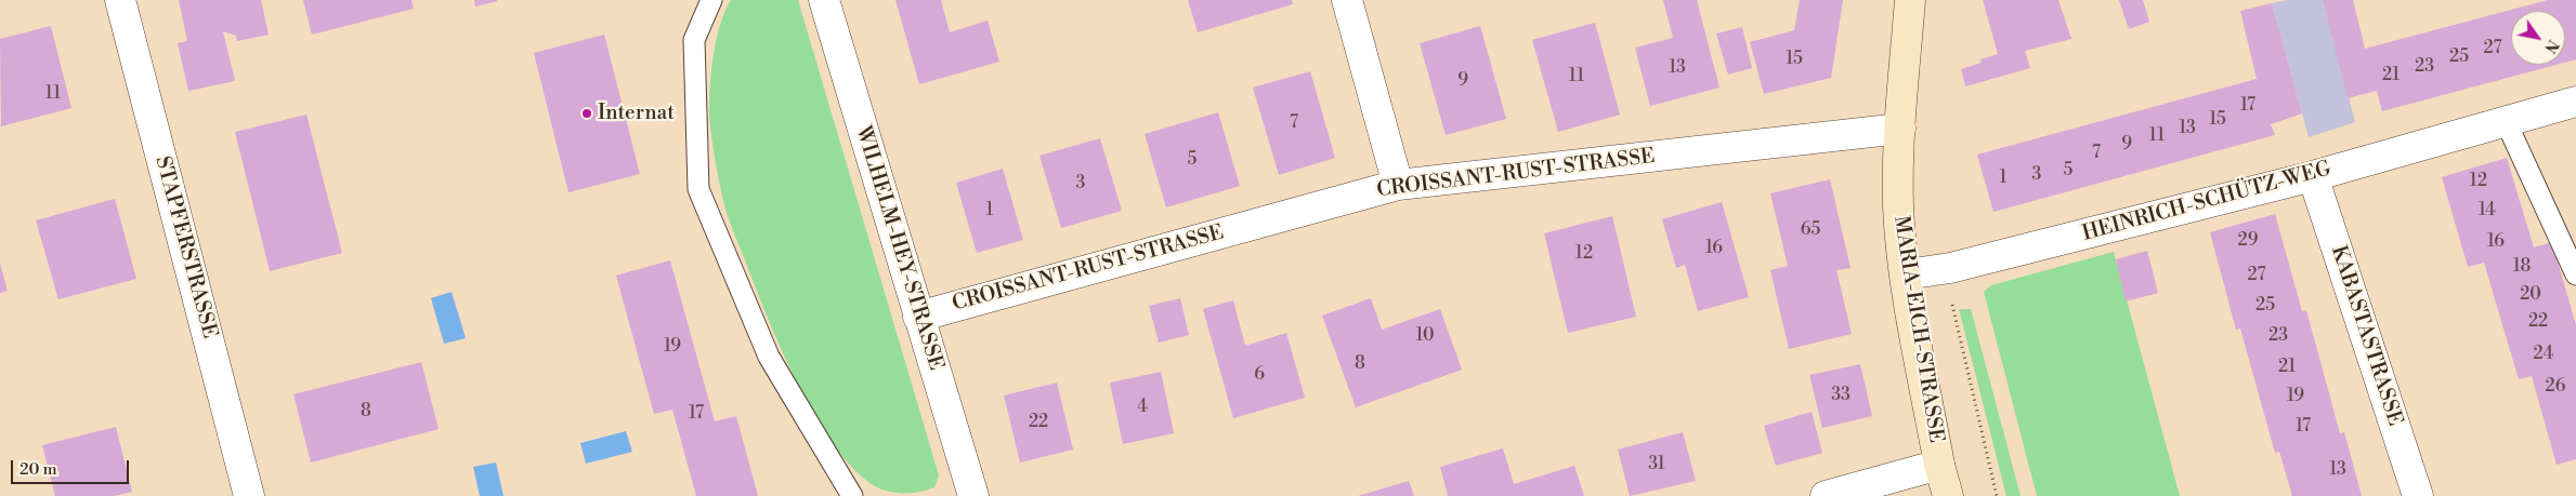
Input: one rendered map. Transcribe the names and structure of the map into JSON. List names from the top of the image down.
{
  "streets": {
    "street": [
      "CROISSANT-RUST-STRASSE",
      "HEINRICH-SCHÜTZ-WEG",
      "STAPFERSTRASSE",
      "WILHELM-HEY-STRASSE",
      "MARIA-EICH-STRASSE",
      "KABASTASTRASSE"
    ]
  },
  "crossings": [
    ["CROISSANT-RUST-STRASSE", "WILHELM-HEY-STRASSE"],
    ["CROISSANT-RUST-STRASSE", "MARIA-EICH-STRASSE"],
    ["HEINRICH-SCHÜTZ-WEG", "MARIA-EICH-STRASSE"],
    ["HEINRICH-SCHÜTZ-WEG", "KABASTASTRASSE"]
  ],
  "places": ["Internat"],
  "house_numbers": [
    "27",
    "25",
    "15",
    "23",
    "13",
    "21",
    "11",
    "9",
    "11",
    "17",
    "15",
    "7",
    "13",
    "11",
    "9",
    "7",
    "5",
    "5",
    "3",
    "1",
    "12",
    "3",
    "1",
    "14",
    "65",
    "29",
    "16",
    "16",
    "12",
    "18",
    "27",
    "20",
    "25",
    "22",
    "10",
    "23",
    "19",
    "24",
    "8",
    "21",
    "6",
    "26",
    "33",
    "19",
    "4",
    "8",
    "17",
    "22",
    "17",
    "31",
    "13"
  ],
  "scale_bar": "20 m",
  "north": "bottom right"
}
